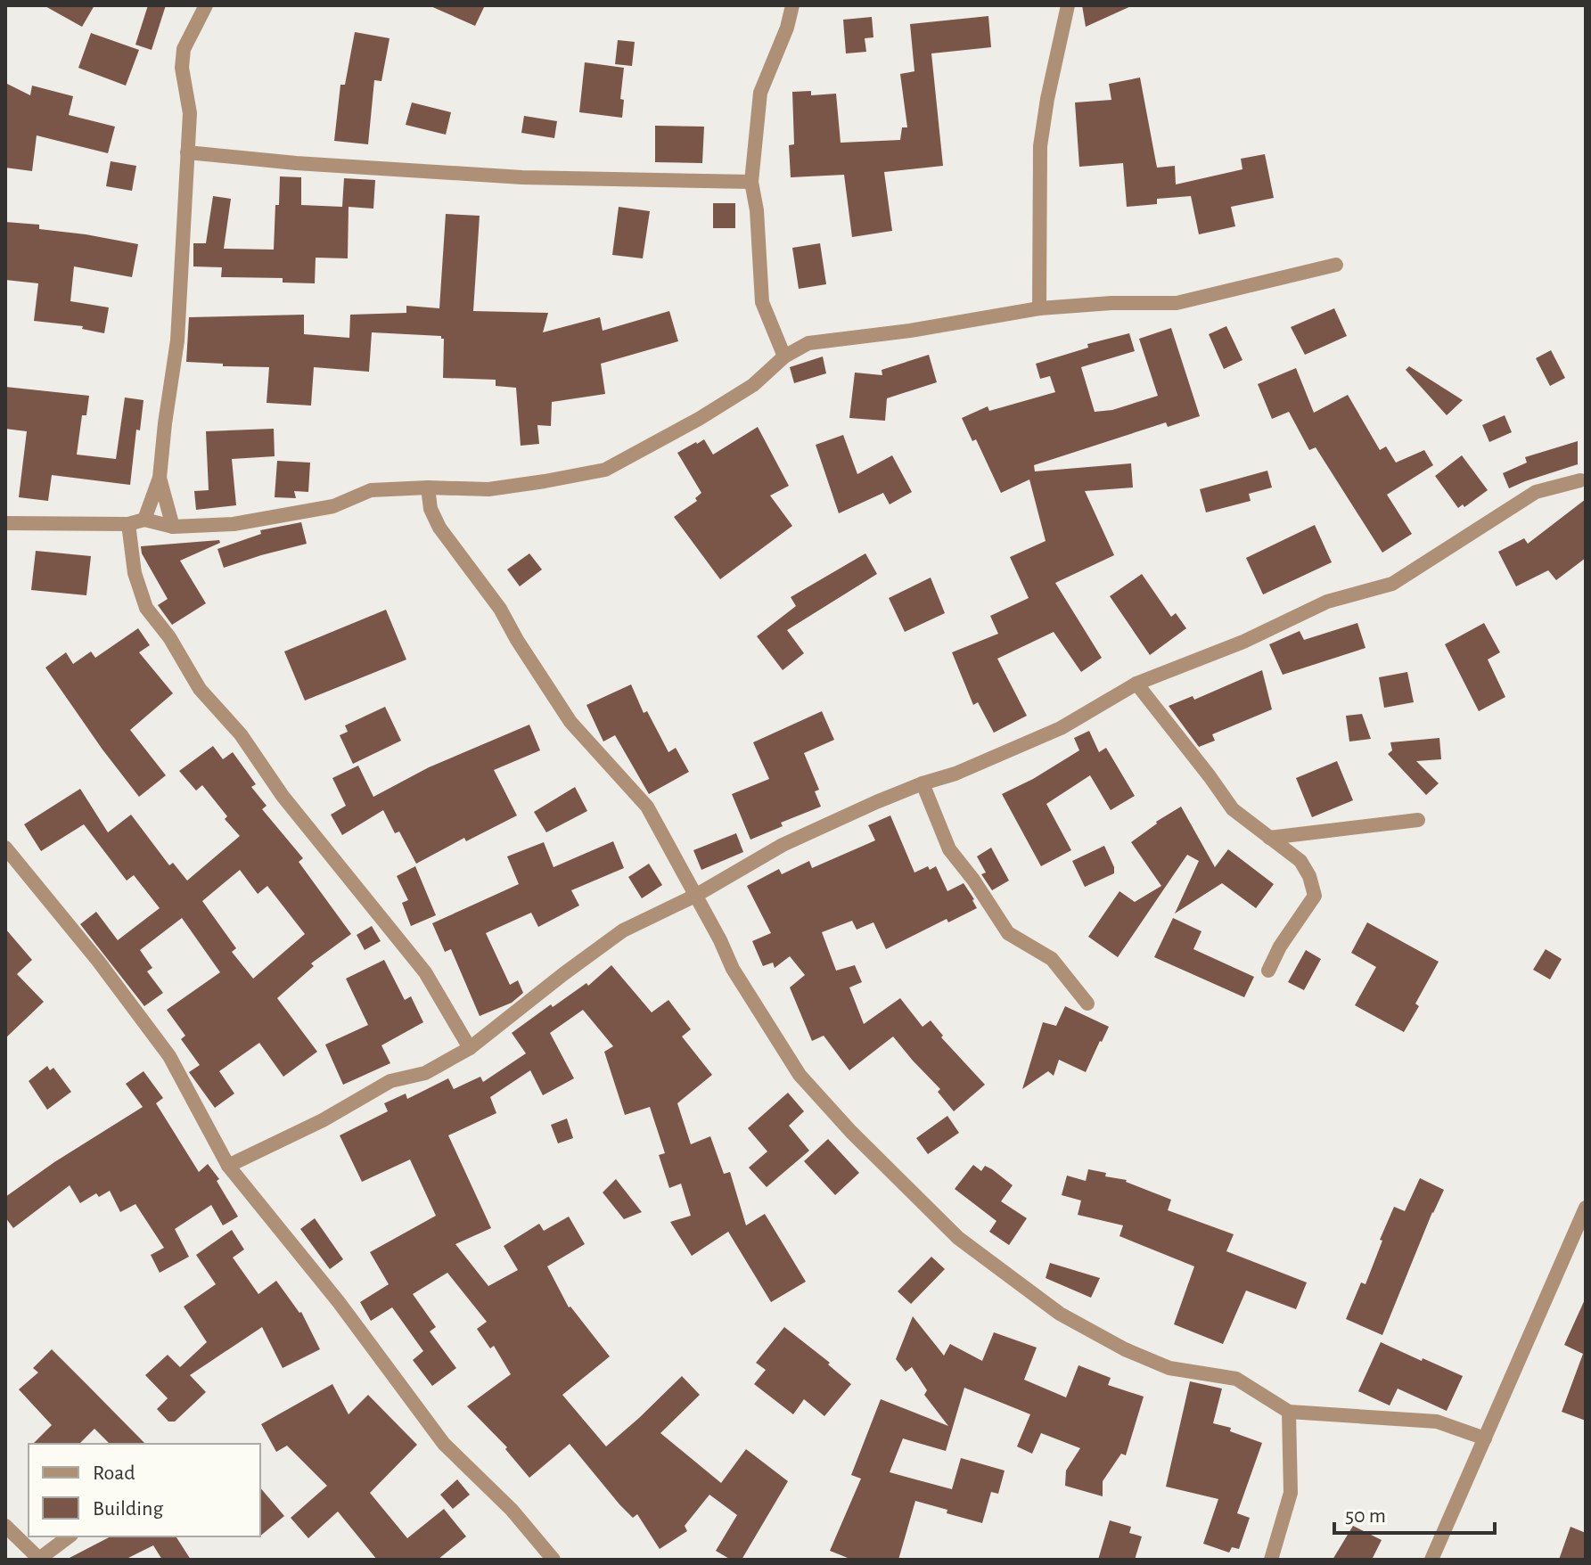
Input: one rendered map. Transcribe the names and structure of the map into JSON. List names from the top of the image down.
{
  "legend": ["Road", "Building"],
  "scale_bar": "50 m"
}
